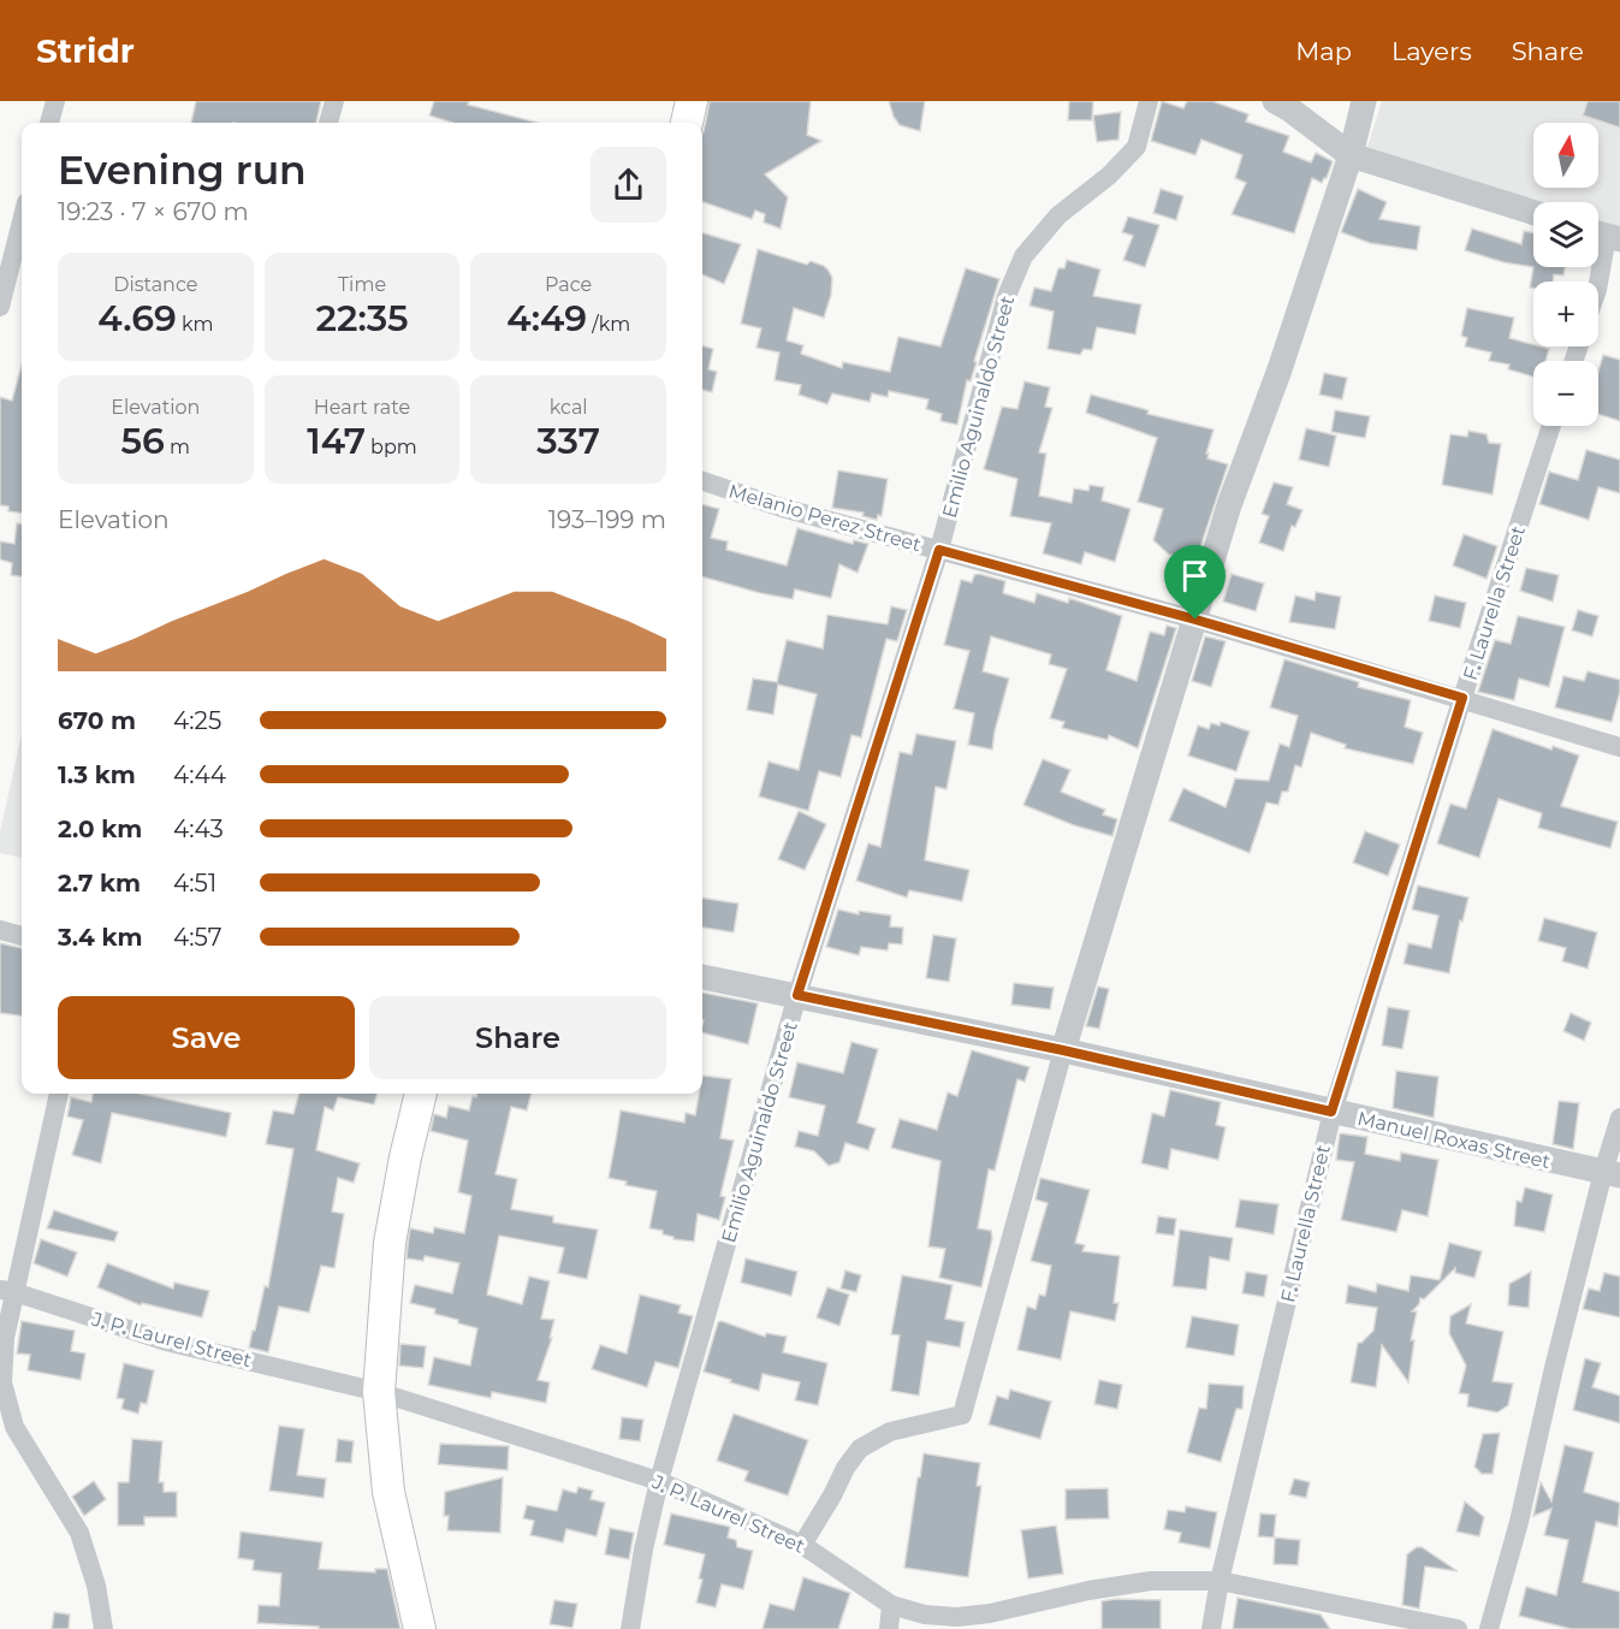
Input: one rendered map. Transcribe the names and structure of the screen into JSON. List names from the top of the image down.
{
  "streets": {
    "street": [
      "Emilio Aguinaldo Street",
      "Melanio Perez Street",
      "F. Laurella Street",
      "Manuel Roxas Street",
      "J. P. Laurel Street"
    ]
  },
  "crossings": [
    ["Emilio Aguinaldo Street", "Melanio Perez Street"],
    ["Emilio Aguinaldo Street", "Manuel Roxas Street"],
    ["Emilio Aguinaldo Street", "J. P. Laurel Street"],
    ["Melanio Perez Street", "F. Laurella Street"],
    ["F. Laurella Street", "Manuel Roxas Street"],
    ["F. Laurella Street", "J. P. Laurel Street"]
  ],
  "north": "top",
  "page": {
    "header": "Stridr",
    "nav": ["Map", "Layers", "Share"],
    "map_buttons": ["+", "−"],
    "heading": ["Evening run", "19:23 · 7 × 670 m"],
    "stats": [
      ["Distance", "4.69 km"],
      ["Time", "22:35"],
      ["Pace", "4:49 /km"],
      ["Elevation", "56 m"],
      ["Heart rate", "147 bpm"],
      ["kcal", "337"]
    ],
    "chart": ["Elevation", "193–199 m"],
    "list": [
      {
        "name": "670 m",
        "note": "4:25"
      },
      {
        "name": "1.3 km",
        "note": "4:44"
      },
      {
        "name": "2.0 km",
        "note": "4:43"
      },
      {
        "name": "2.7 km",
        "note": "4:51"
      },
      {
        "name": "3.4 km",
        "note": "4:57"
      }
    ],
    "buttons": ["Save", "Share"]
  }
}
